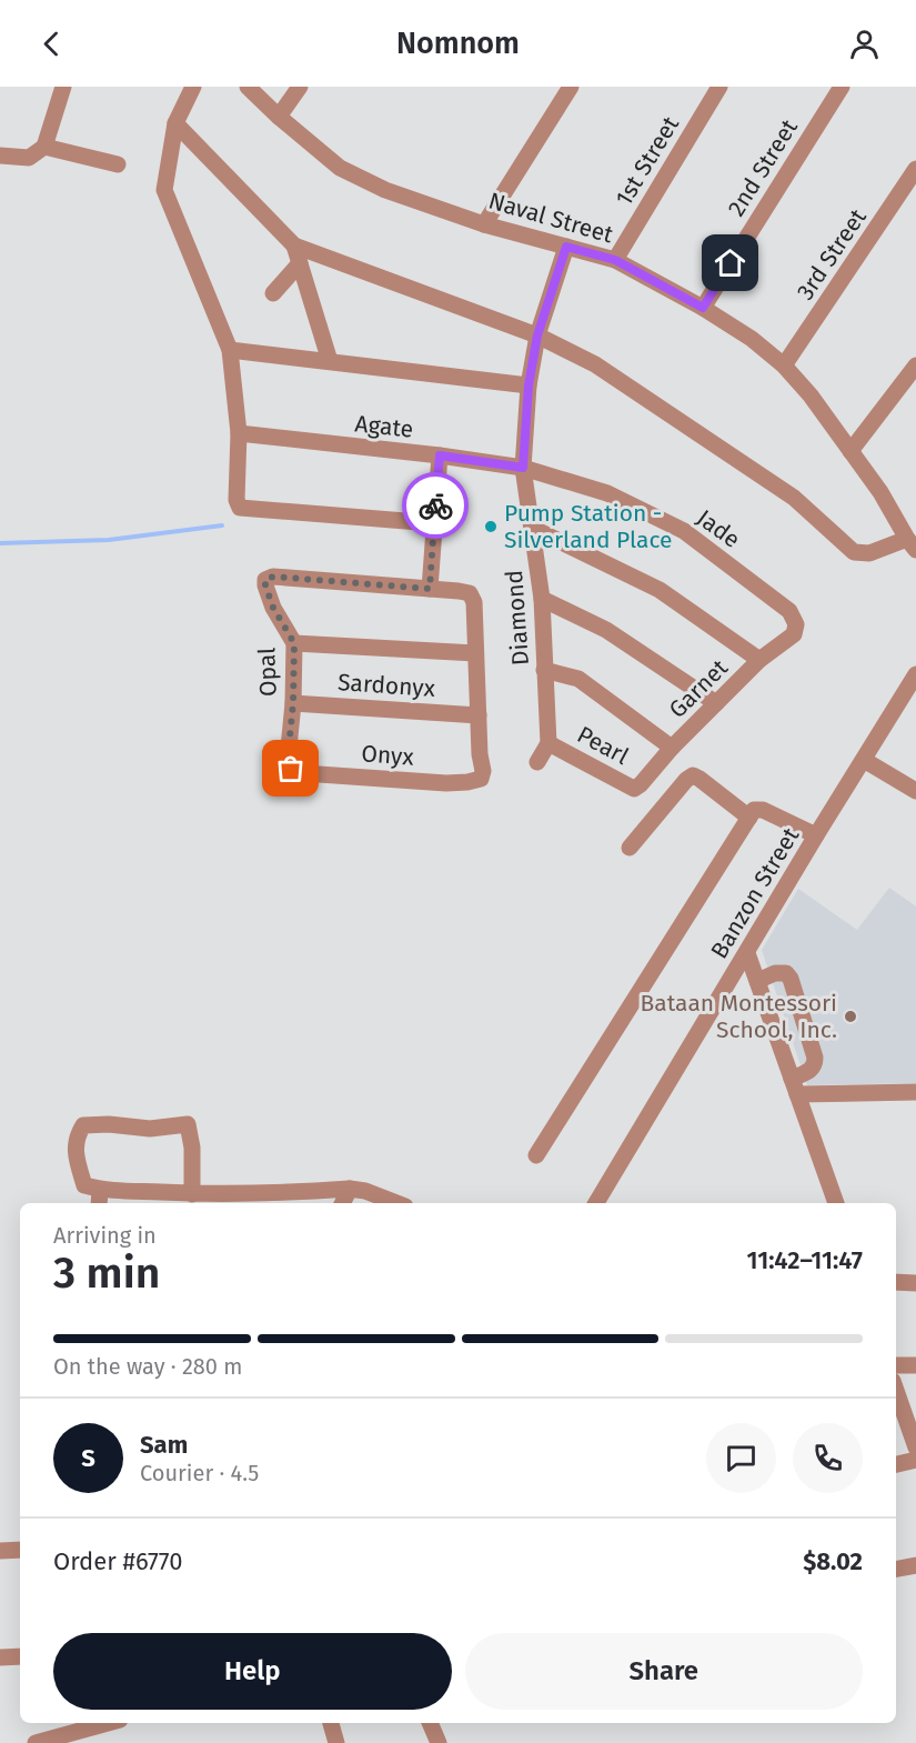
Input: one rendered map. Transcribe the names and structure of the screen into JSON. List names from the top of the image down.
{
  "streets": {
    "street": [
      "1st Street",
      "2nd Street",
      "Naval Street",
      "3rd Street",
      "Agate",
      "Jade",
      "Diamond",
      "Opal",
      "Sardonyx",
      "Garnet",
      "Pearl",
      "Onyx",
      "Banzon Street"
    ]
  },
  "crossings": [
    ["1st Street", "Naval Street"],
    ["2nd Street", "Naval Street"],
    ["Naval Street", "3rd Street"],
    ["Naval Street", "Diamond"],
    ["Agate", "Jade"],
    ["Agate", "Diamond"],
    ["Jade", "Diamond"],
    ["Jade", "Garnet"],
    ["Diamond", "Pearl"],
    ["Opal", "Sardonyx"],
    ["Opal", "Onyx"],
    ["Sardonyx", "Onyx"],
    ["Garnet", "Pearl"]
  ],
  "places": ["Pump Station - Silverland Place", "Bataan Montessori School, Inc."],
  "page": {
    "header": "Nomnom",
    "heading": ["3 min", "Arriving in", "11:42–11:47"],
    "panel": [
      "Sam",
      "Courier · 4.5",
      "Order #6770",
      "$8.02"
    ],
    "bar": "On the way · 280 m",
    "round": "S",
    "buttons": ["Help", "Share"]
  }
}
